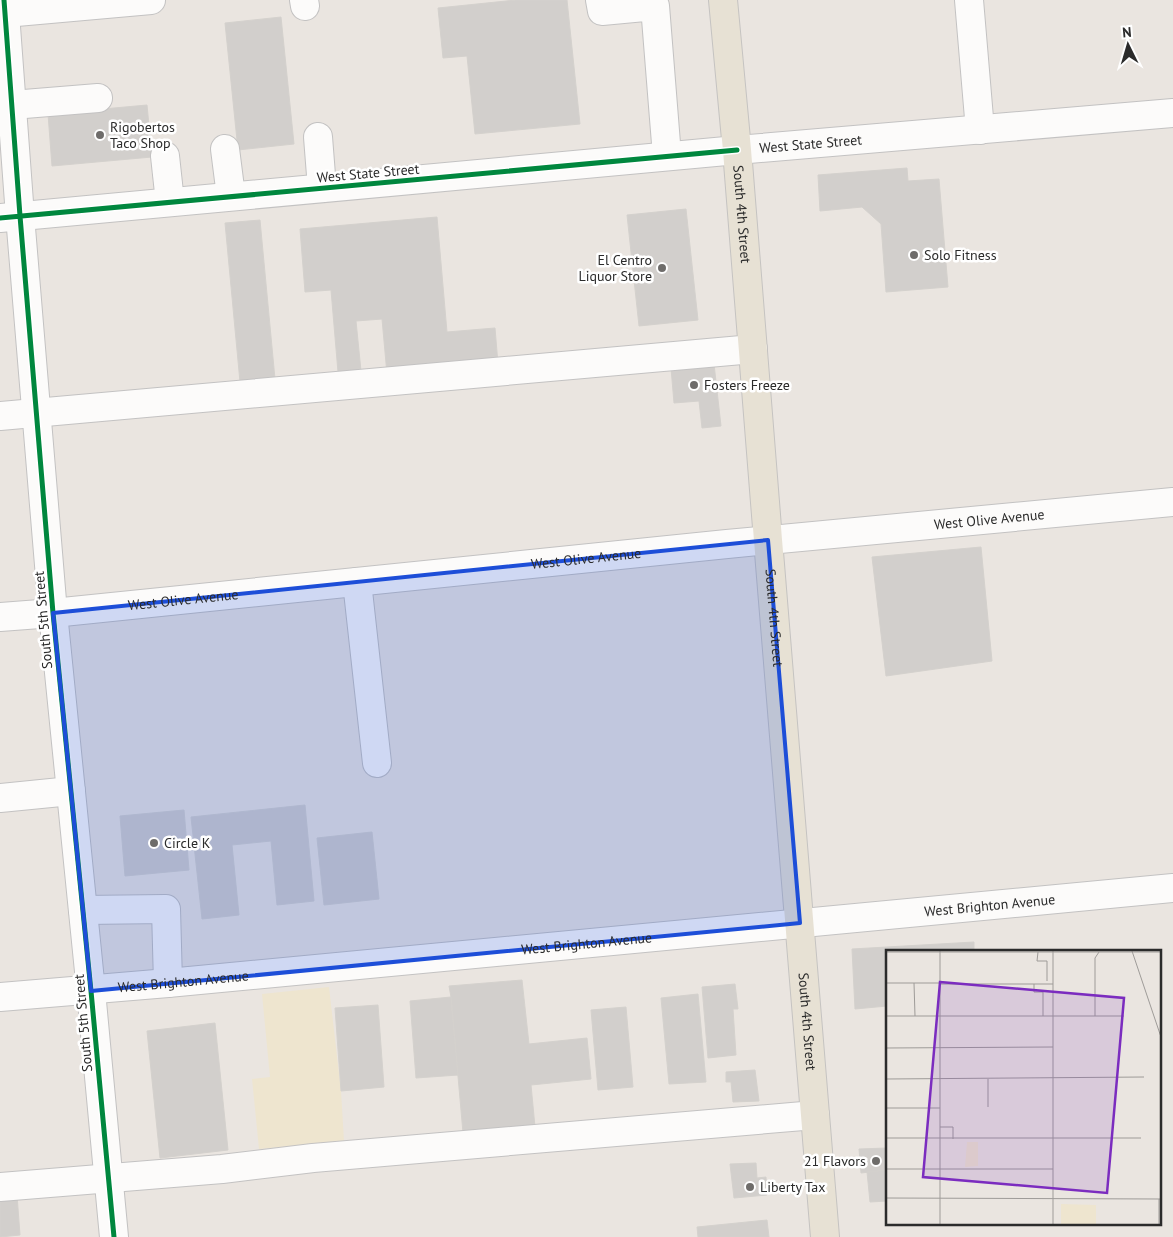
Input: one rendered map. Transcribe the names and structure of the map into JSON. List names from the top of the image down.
{
  "streets": {
    "main road": ["South 4th Street"],
    "street": [
      "West State Street",
      "West Olive Avenue",
      "South 5th Street",
      "West Brighton Avenue"
    ]
  },
  "crossings": [
    ["West State Street", "South 4th Street"],
    ["West State Street", "South 5th Street"],
    ["South 4th Street", "West Olive Avenue"],
    ["South 4th Street", "West Brighton Avenue"],
    ["West Olive Avenue", "South 5th Street"],
    ["South 5th Street", "West Brighton Avenue"]
  ],
  "places": [
    "Rigobertos Taco Shop",
    "Solo Fitness",
    "El Centro Liquor Store",
    "Fosters Freeze",
    "Circle K",
    "21 Flavors",
    "Liberty Tax"
  ],
  "north": "top"
}
